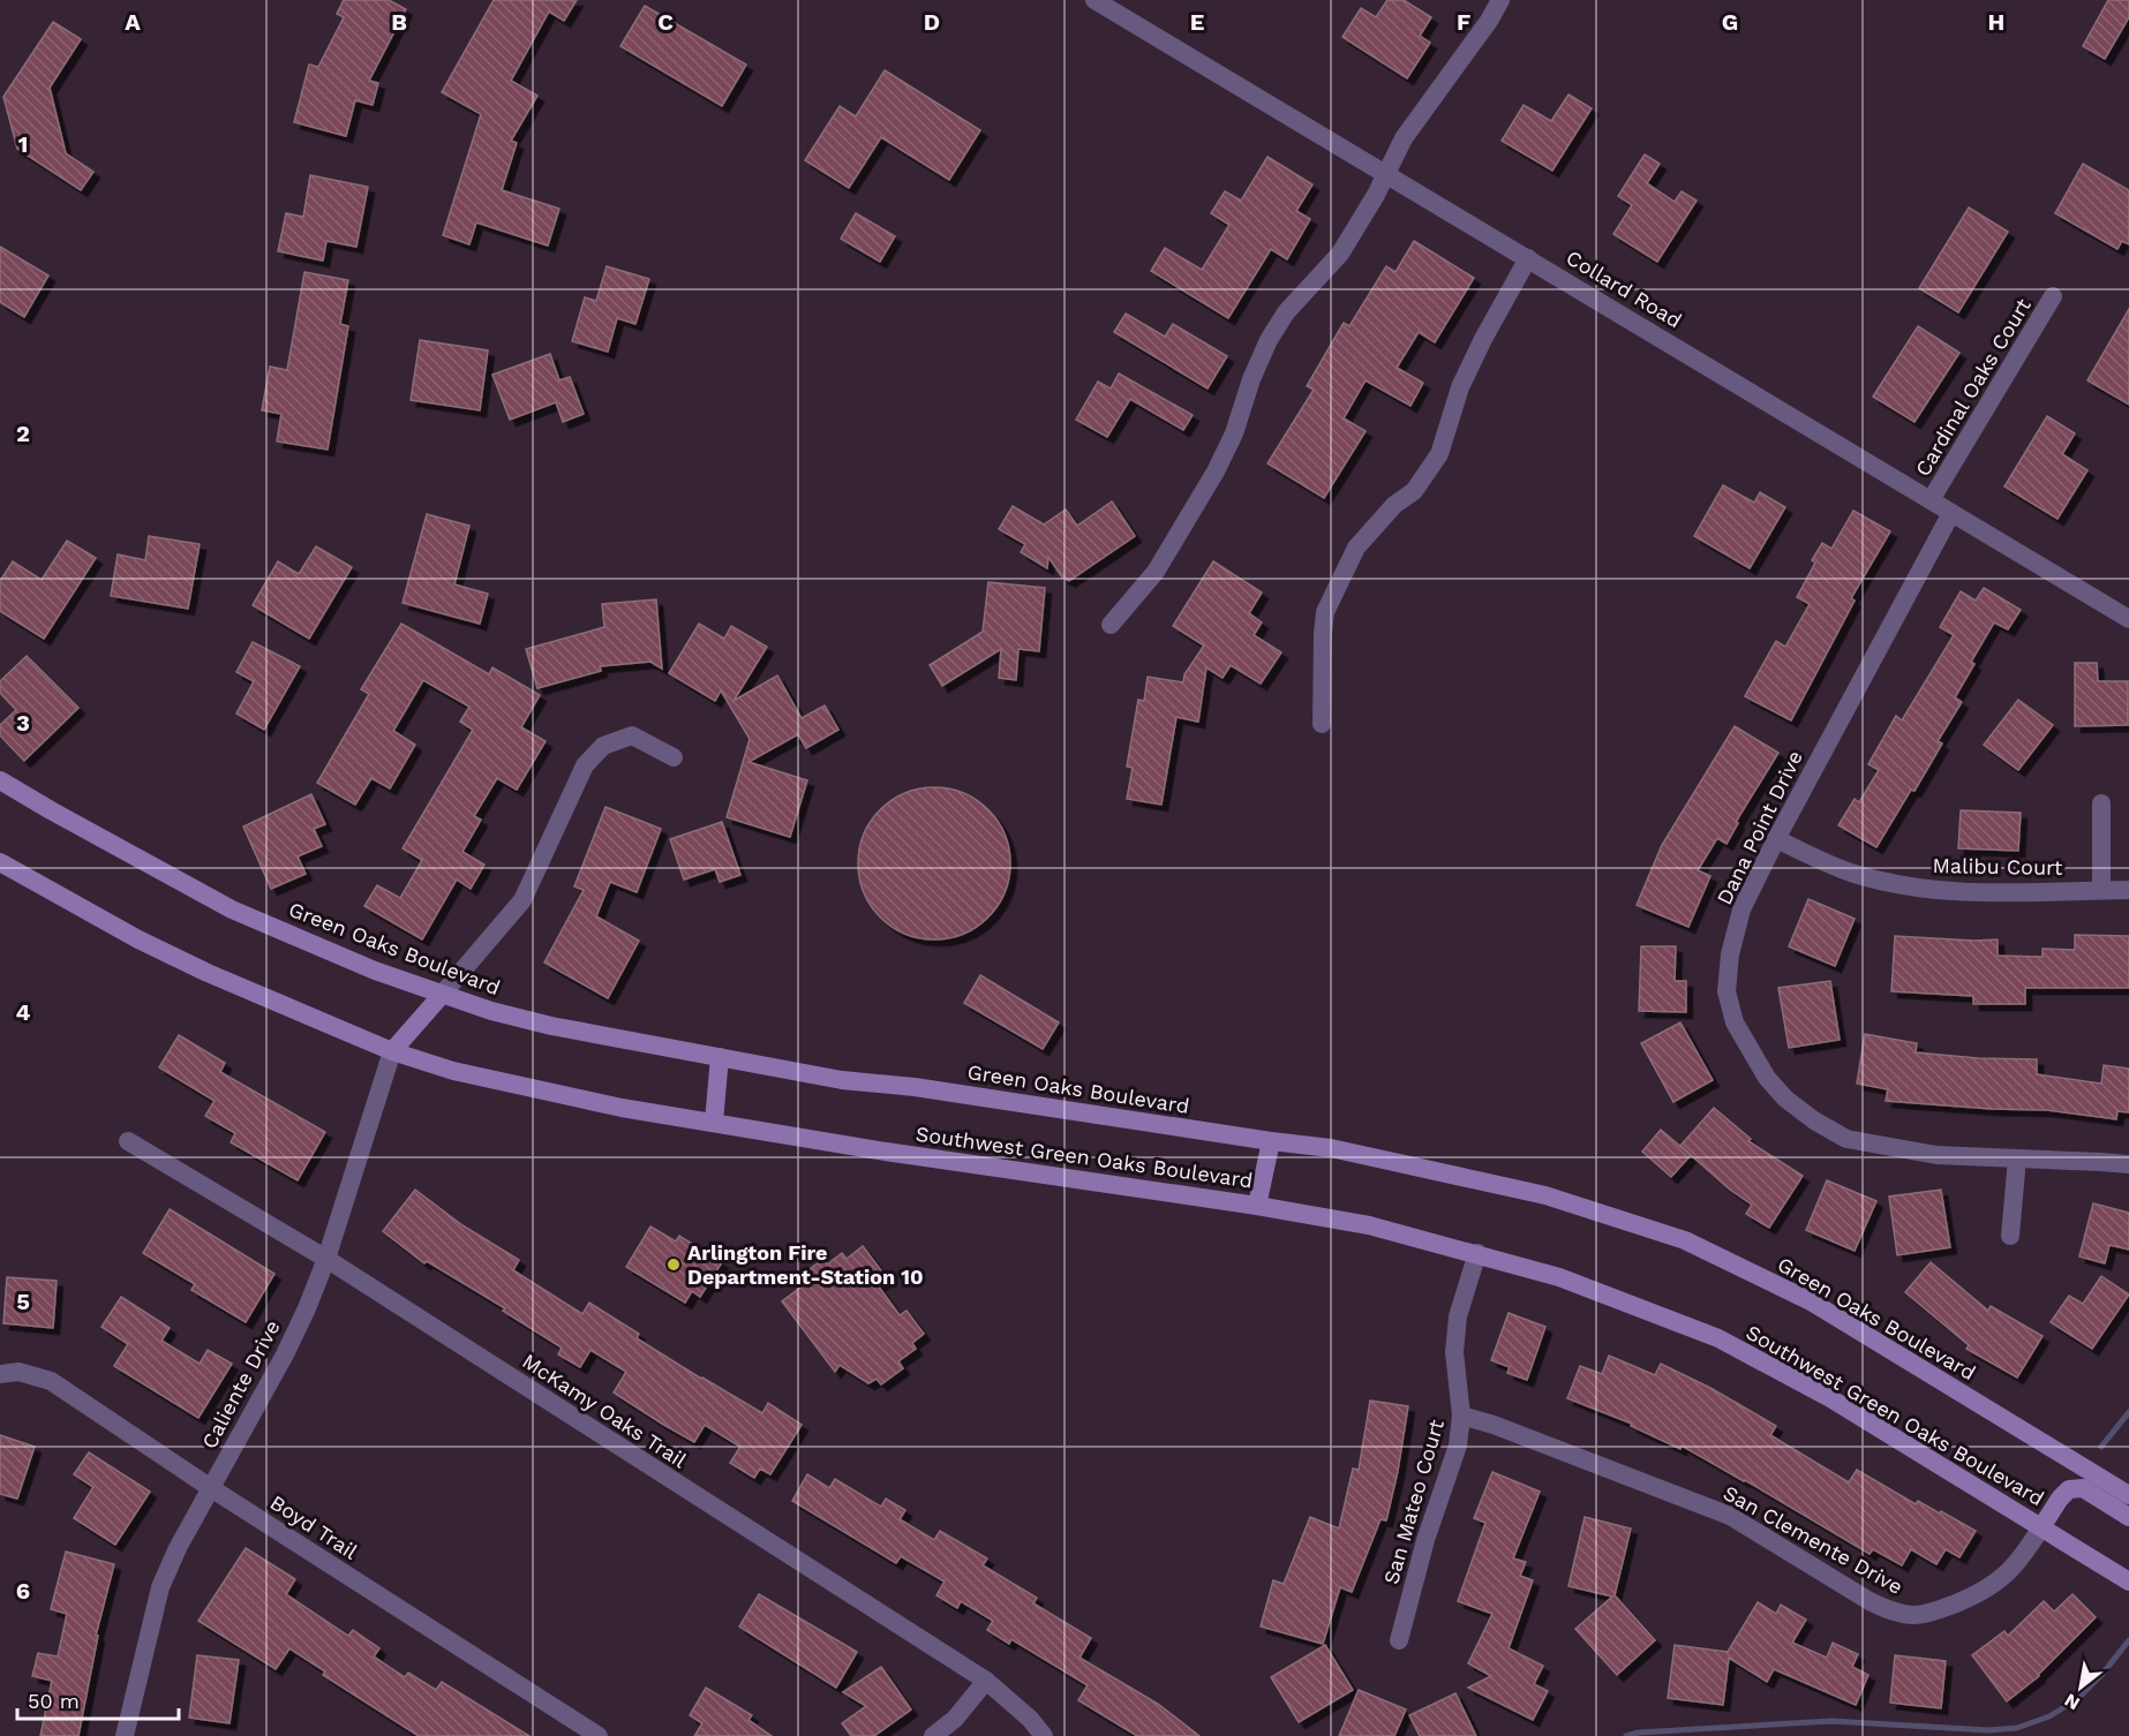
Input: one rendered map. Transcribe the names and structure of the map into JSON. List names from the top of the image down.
{
  "streets": {
    "main road": ["Green Oaks Boulevard", "Southwest Green Oaks Boulevard"],
    "street": [
      "Collard Road",
      "Cardinal Oaks Court",
      "Dana Point Drive",
      "Malibu Court",
      "Caliente Drive",
      "McKamy Oaks Trail",
      "San Mateo Court",
      "Boyd Trail",
      "San Clemente Drive"
    ]
  },
  "crossings": [
    ["Collard Road", "Cardinal Oaks Court"],
    ["Collard Road", "Dana Point Drive"],
    ["Dana Point Drive", "Malibu Court"],
    ["Southwest Green Oaks Boulevard", "Caliente Drive"],
    ["Southwest Green Oaks Boulevard", "San Mateo Court"],
    ["Southwest Green Oaks Boulevard", "San Clemente Drive"],
    ["Caliente Drive", "McKamy Oaks Trail"],
    ["Caliente Drive", "Boyd Trail"],
    ["San Mateo Court", "San Clemente Drive"]
  ],
  "places": ["Arlington Fire Department-Station 10"],
  "scale_bar": "50 m",
  "north": "bottom left",
  "grid": {
    "columns": [
      "A",
      "B",
      "C",
      "D",
      "E",
      "F",
      "G",
      "H"
    ],
    "rows": [
      "1",
      "2",
      "3",
      "4",
      "5",
      "6"
    ]
  }
}
